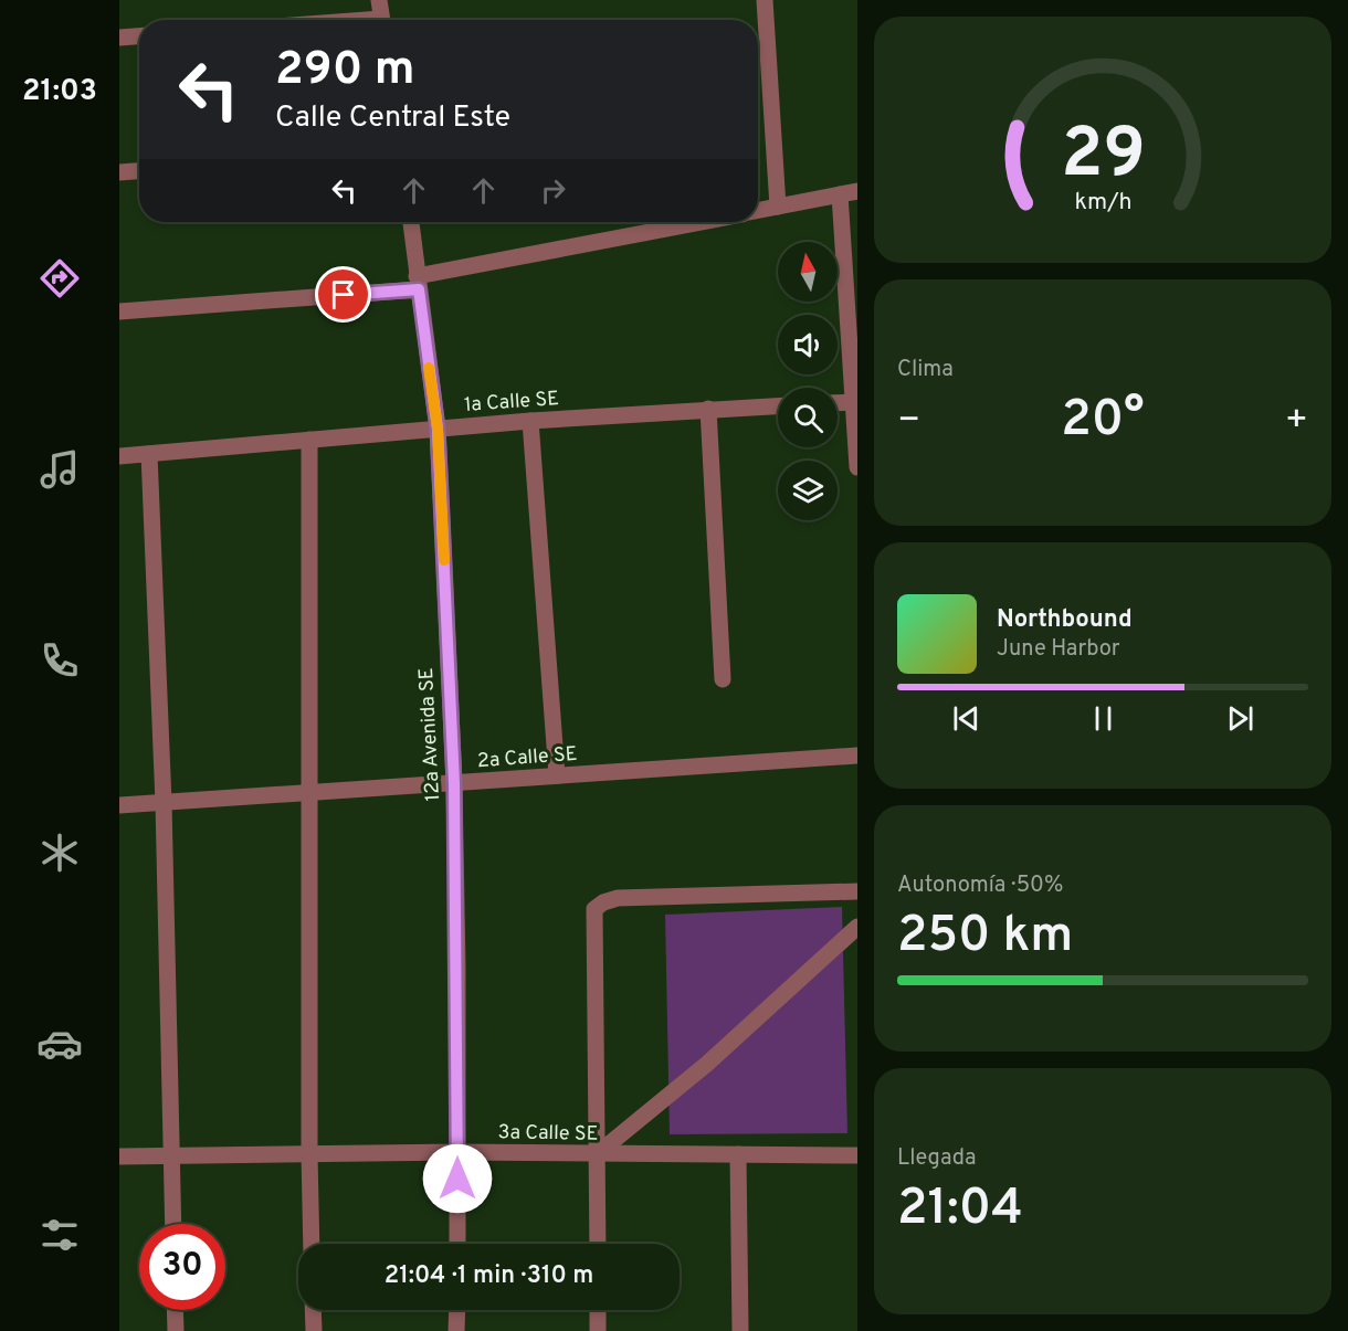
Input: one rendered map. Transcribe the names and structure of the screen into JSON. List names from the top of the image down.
{
  "streets": {
    "street": [
      "1a Calle SE",
      "12a Avenida SE",
      "2a Calle SE",
      "3a Calle SE"
    ]
  },
  "crossings": [
    ["1a Calle SE", "12a Avenida SE"],
    ["12a Avenida SE", "2a Calle SE"],
    ["12a Avenida SE", "3a Calle SE"]
  ],
  "north": "top",
  "page": {
    "tabs": "21:03",
    "turn": ["290 m", "Calle Central Este"],
    "tile": [
      "Clima",
      ["Autonomía · 50%", "250 km"],
      ["Llegada", "21:04"]
    ],
    "heat": ["−", "20°", "+"],
    "song": ["Northbound", "June Harbor"],
    "limit": "30",
    "trip": "21:04 · 1 min · 310 m",
    "gauge": ["29", "km/h"]
  }
}
